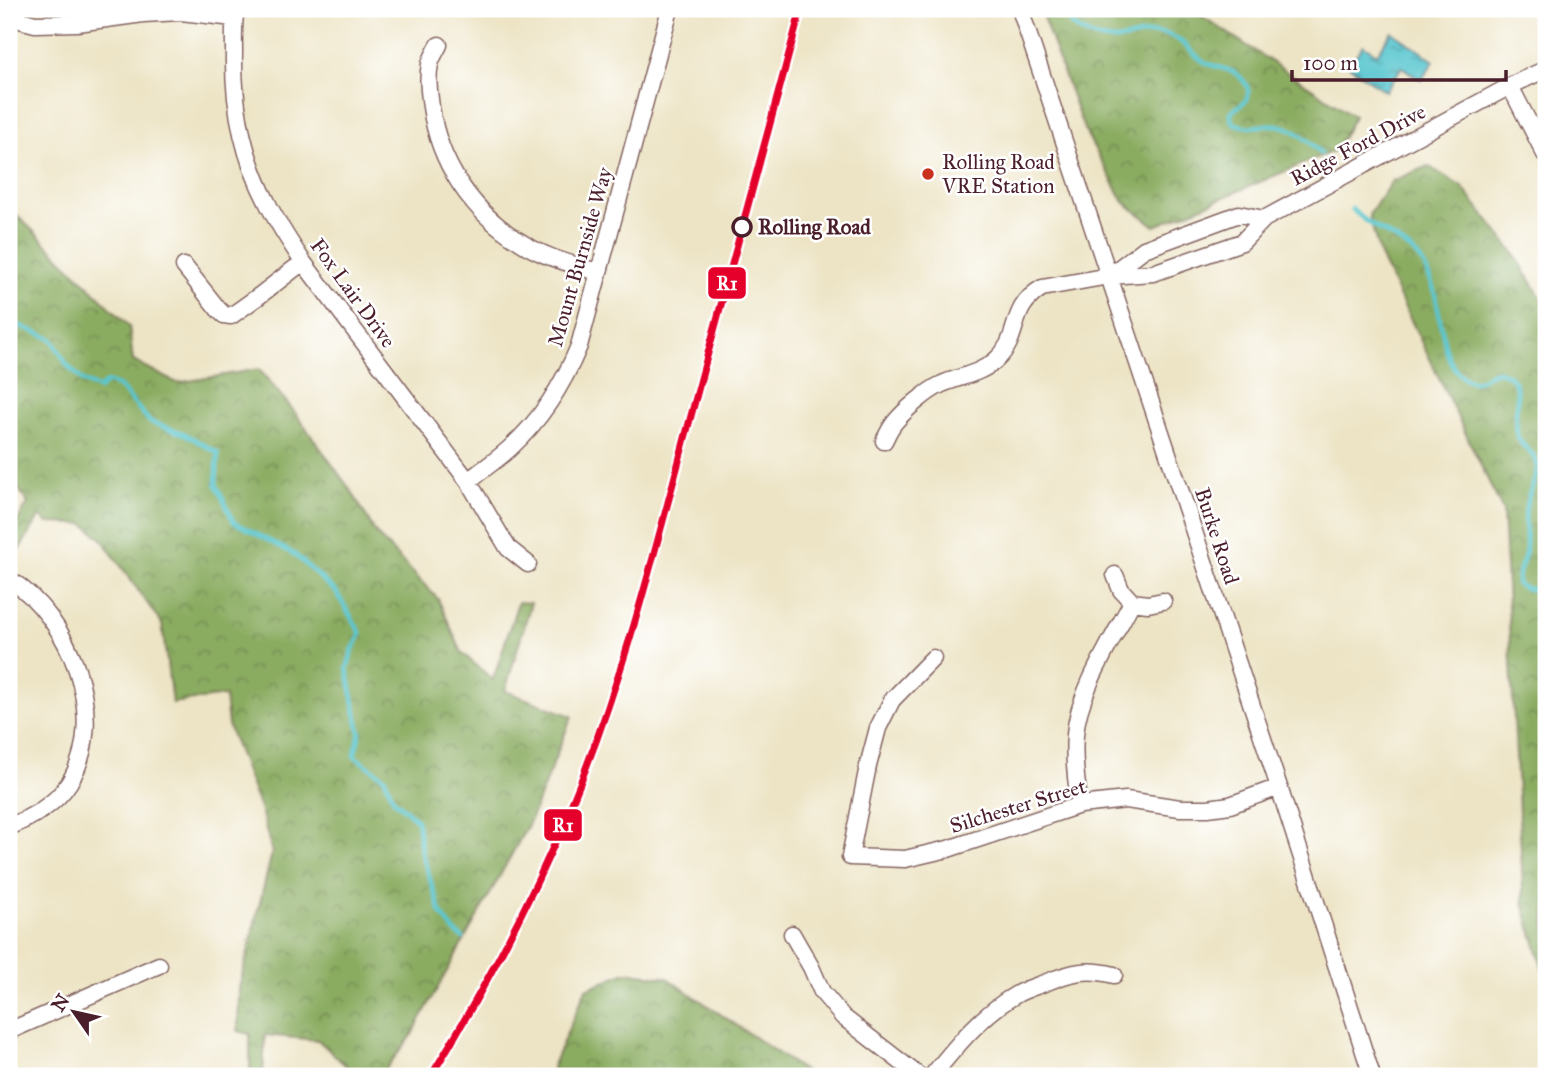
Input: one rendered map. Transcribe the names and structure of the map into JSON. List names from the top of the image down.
{
  "streets": {
    "street": [
      "Ridge Ford Drive",
      "Mount Burnside Way",
      "Fox Lair Drive",
      "Burke Road",
      "Silchester Street"
    ]
  },
  "crossings": [
    ["Ridge Ford Drive", "Burke Road"],
    ["Mount Burnside Way", "Fox Lair Drive"],
    ["Burke Road", "Silchester Street"]
  ],
  "places": ["Rolling Road VRE Station", "Rolling Road"],
  "lines": ["transit line R1"],
  "scale_bar": "100 m",
  "north": "top left"
}
